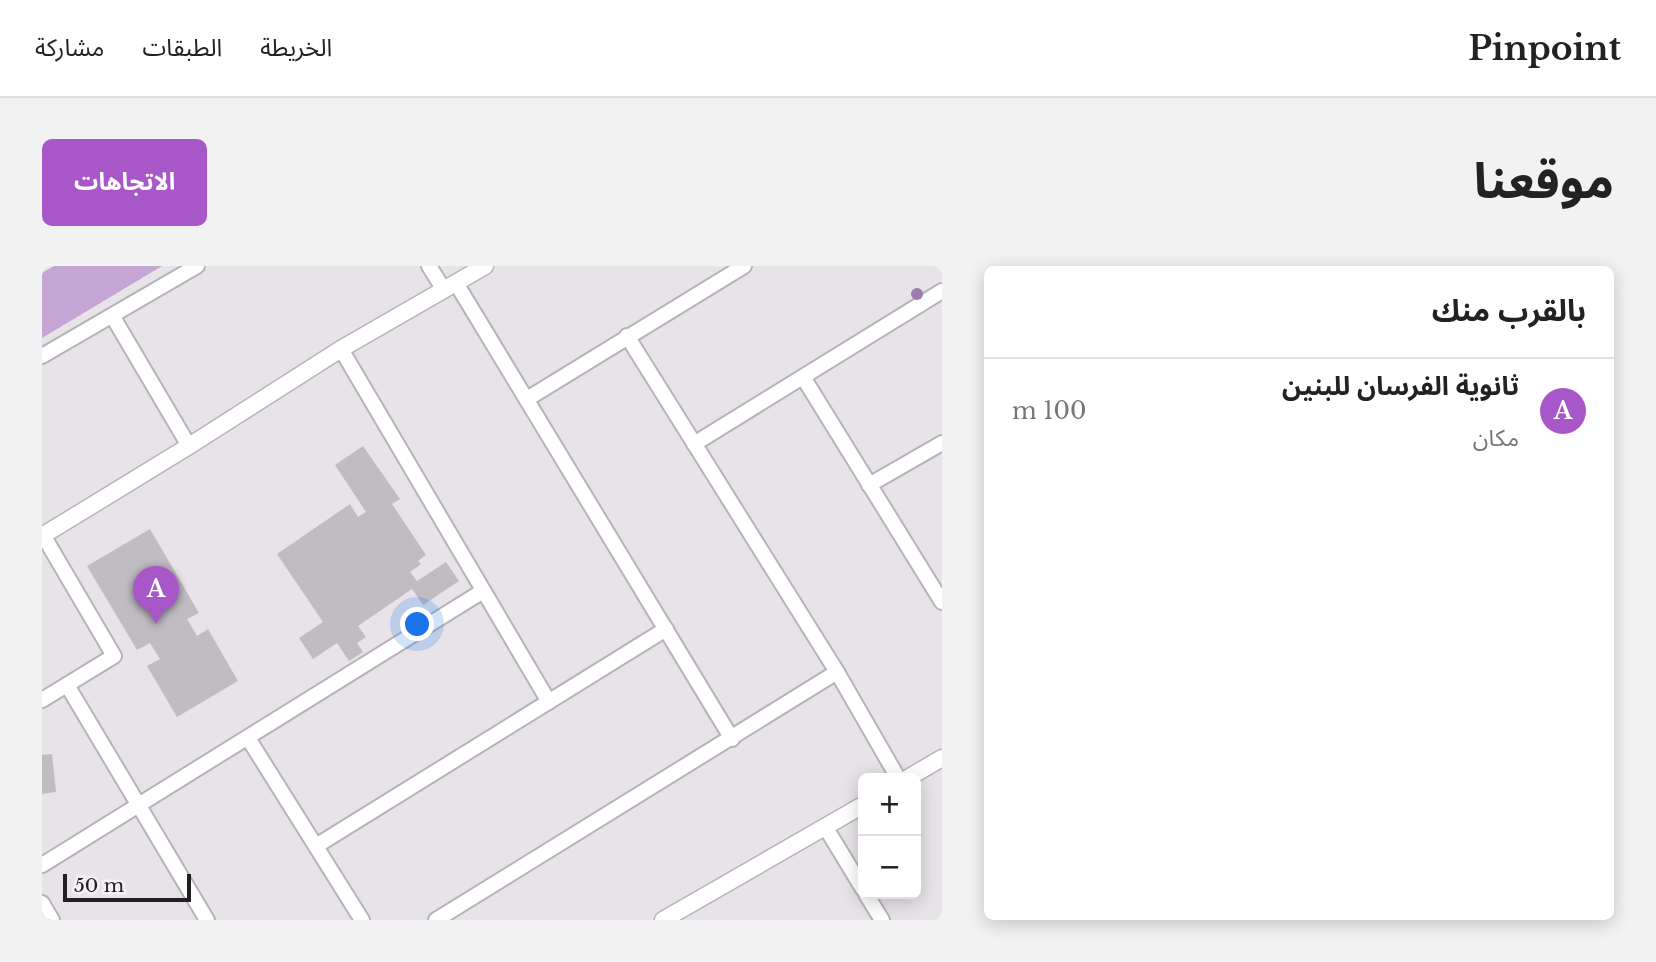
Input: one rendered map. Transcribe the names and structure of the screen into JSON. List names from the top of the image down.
{
  "scale_bar": "50 m",
  "page": {
    "header": "Pinpoint",
    "nav": ["الخريطة", "الطبقات", "مشاركة"],
    "title": "موقعنا",
    "buttons": "الاتجاهات",
    "heading": "بالقرب منك",
    "list": [
      {
        "mark": "A",
        "name": "ثانوية الفرسان للبنين",
        "note": "مكان",
        "value": "100 m"
      }
    ],
    "pins": "A",
    "map_buttons": ["+", "−"],
    "scale": "50 m"
  }
}
